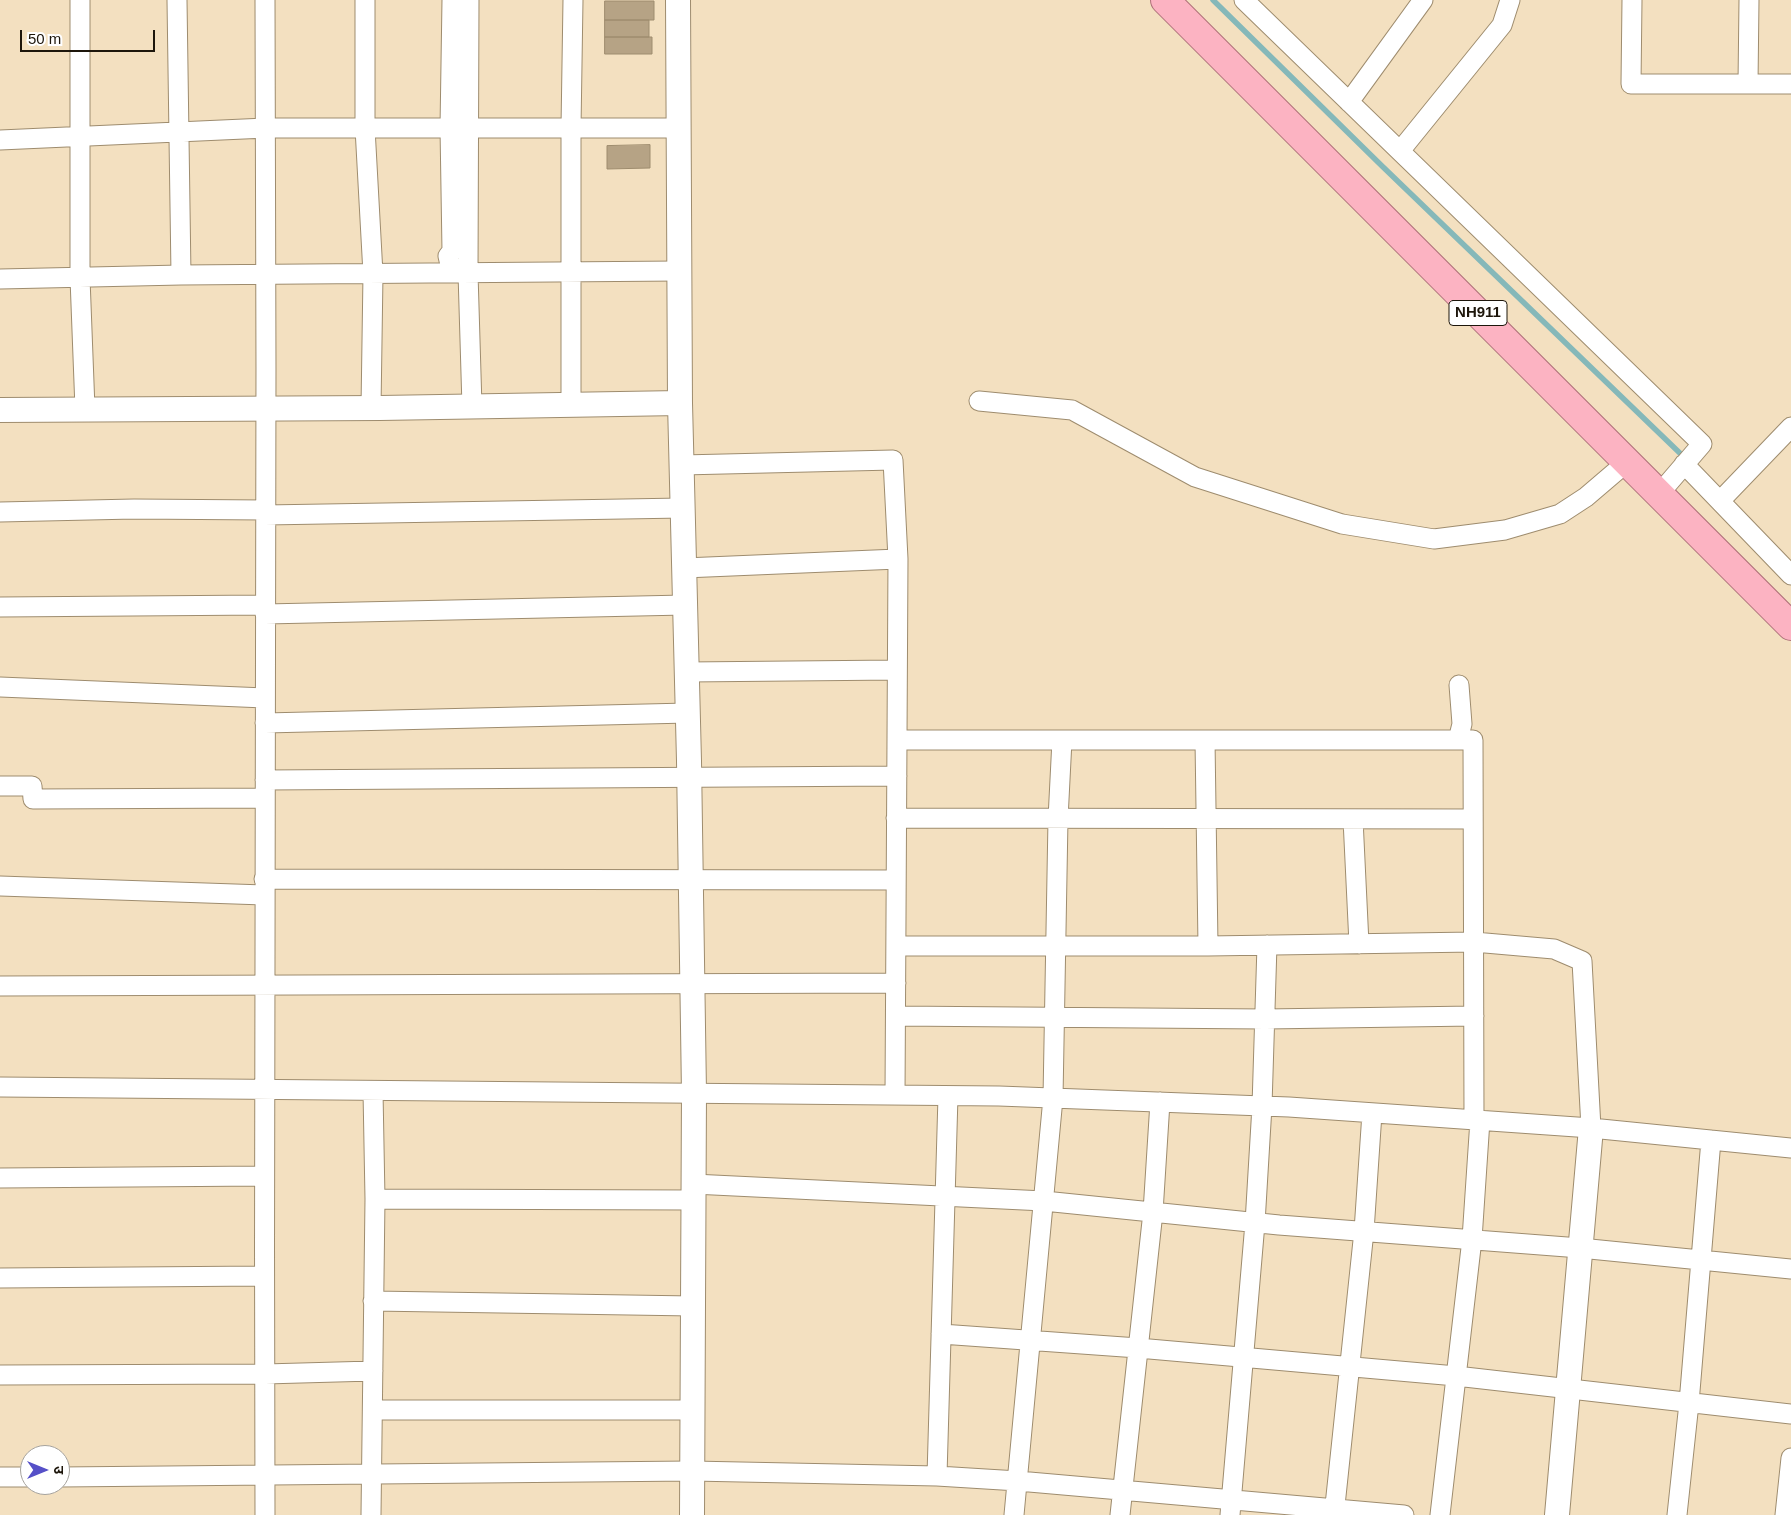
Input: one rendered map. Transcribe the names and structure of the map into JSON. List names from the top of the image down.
{
  "streets": {
    "highway": ["NH911"]
  },
  "scale_bar": "50 m",
  "north": "right"
}
